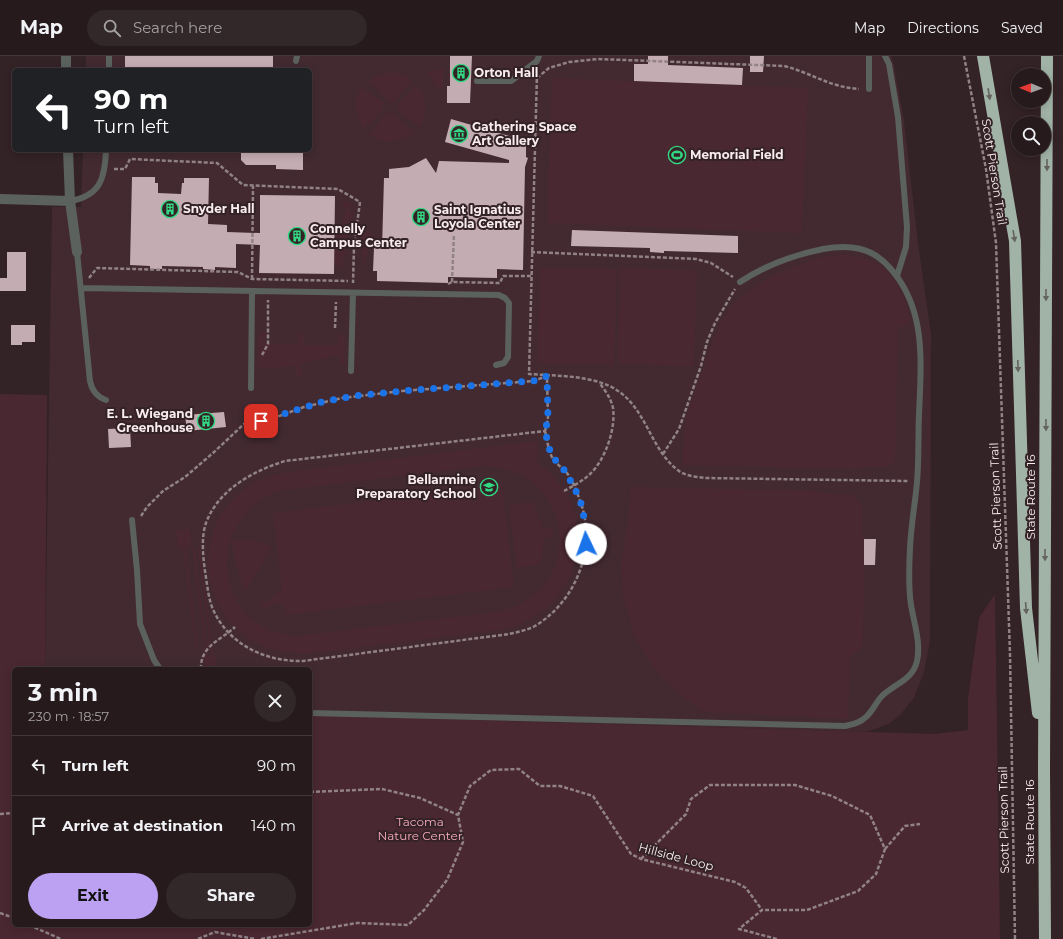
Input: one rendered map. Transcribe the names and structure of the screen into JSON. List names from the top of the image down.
{
  "streets": {
    "highway": ["State Route 16"],
    "path": ["Scott Pierson Trail", "Hillside Loop"]
  },
  "parks": ["Tacoma Nature Center"],
  "places": {
    "building": [
      "Orton Hall",
      "Snyder Hall",
      "Saint Ignatius Loyola Center",
      "Connelly Campus Center",
      "E. L. Wiegand Greenhouse"
    ],
    "museum": ["Gathering Space Art Gallery"],
    "sports": ["Memorial Field"],
    "school or university": ["Bellarmine Preparatory School"]
  },
  "north": "left",
  "page": {
    "header": "Map",
    "search": "Search here",
    "nav": ["Map", "Directions", "Saved"],
    "turn": ["90 m", "Turn left"],
    "heading": ["3 min", "230 m · 18:57"],
    "list": [
      {
        "name": "Turn left",
        "value": "90 m"
      },
      {
        "name": "Arrive at destination",
        "value": "140 m"
      }
    ],
    "buttons": ["Exit", "Share"]
  }
}
